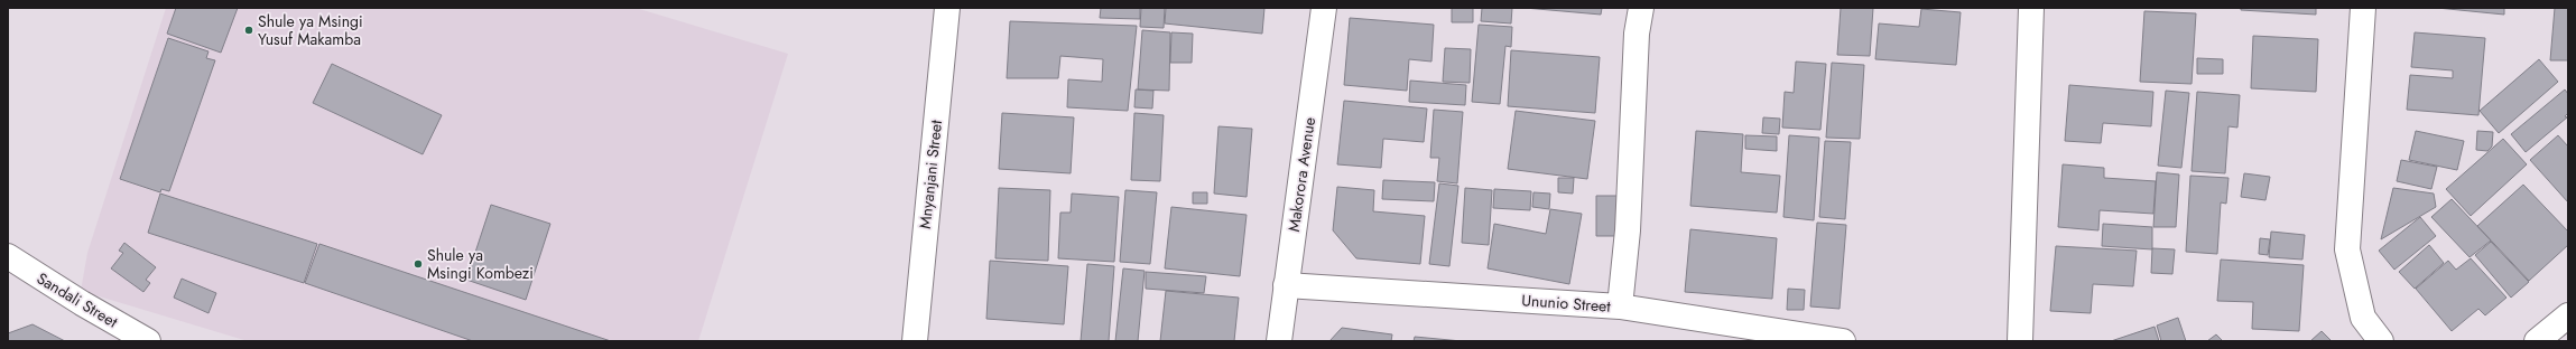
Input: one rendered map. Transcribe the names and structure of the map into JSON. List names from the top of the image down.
{
  "streets": {
    "street": [
      "Mnyanjani Street",
      "Makorora Avenue",
      "Sandali Street",
      "Ununio Street"
    ]
  },
  "crossings": [
    ["Makorora Avenue", "Ununio Street"]
  ],
  "places": ["Shule ya Msingi Yusuf Makamba", "Shule ya Msingi Kombezi"]
}
